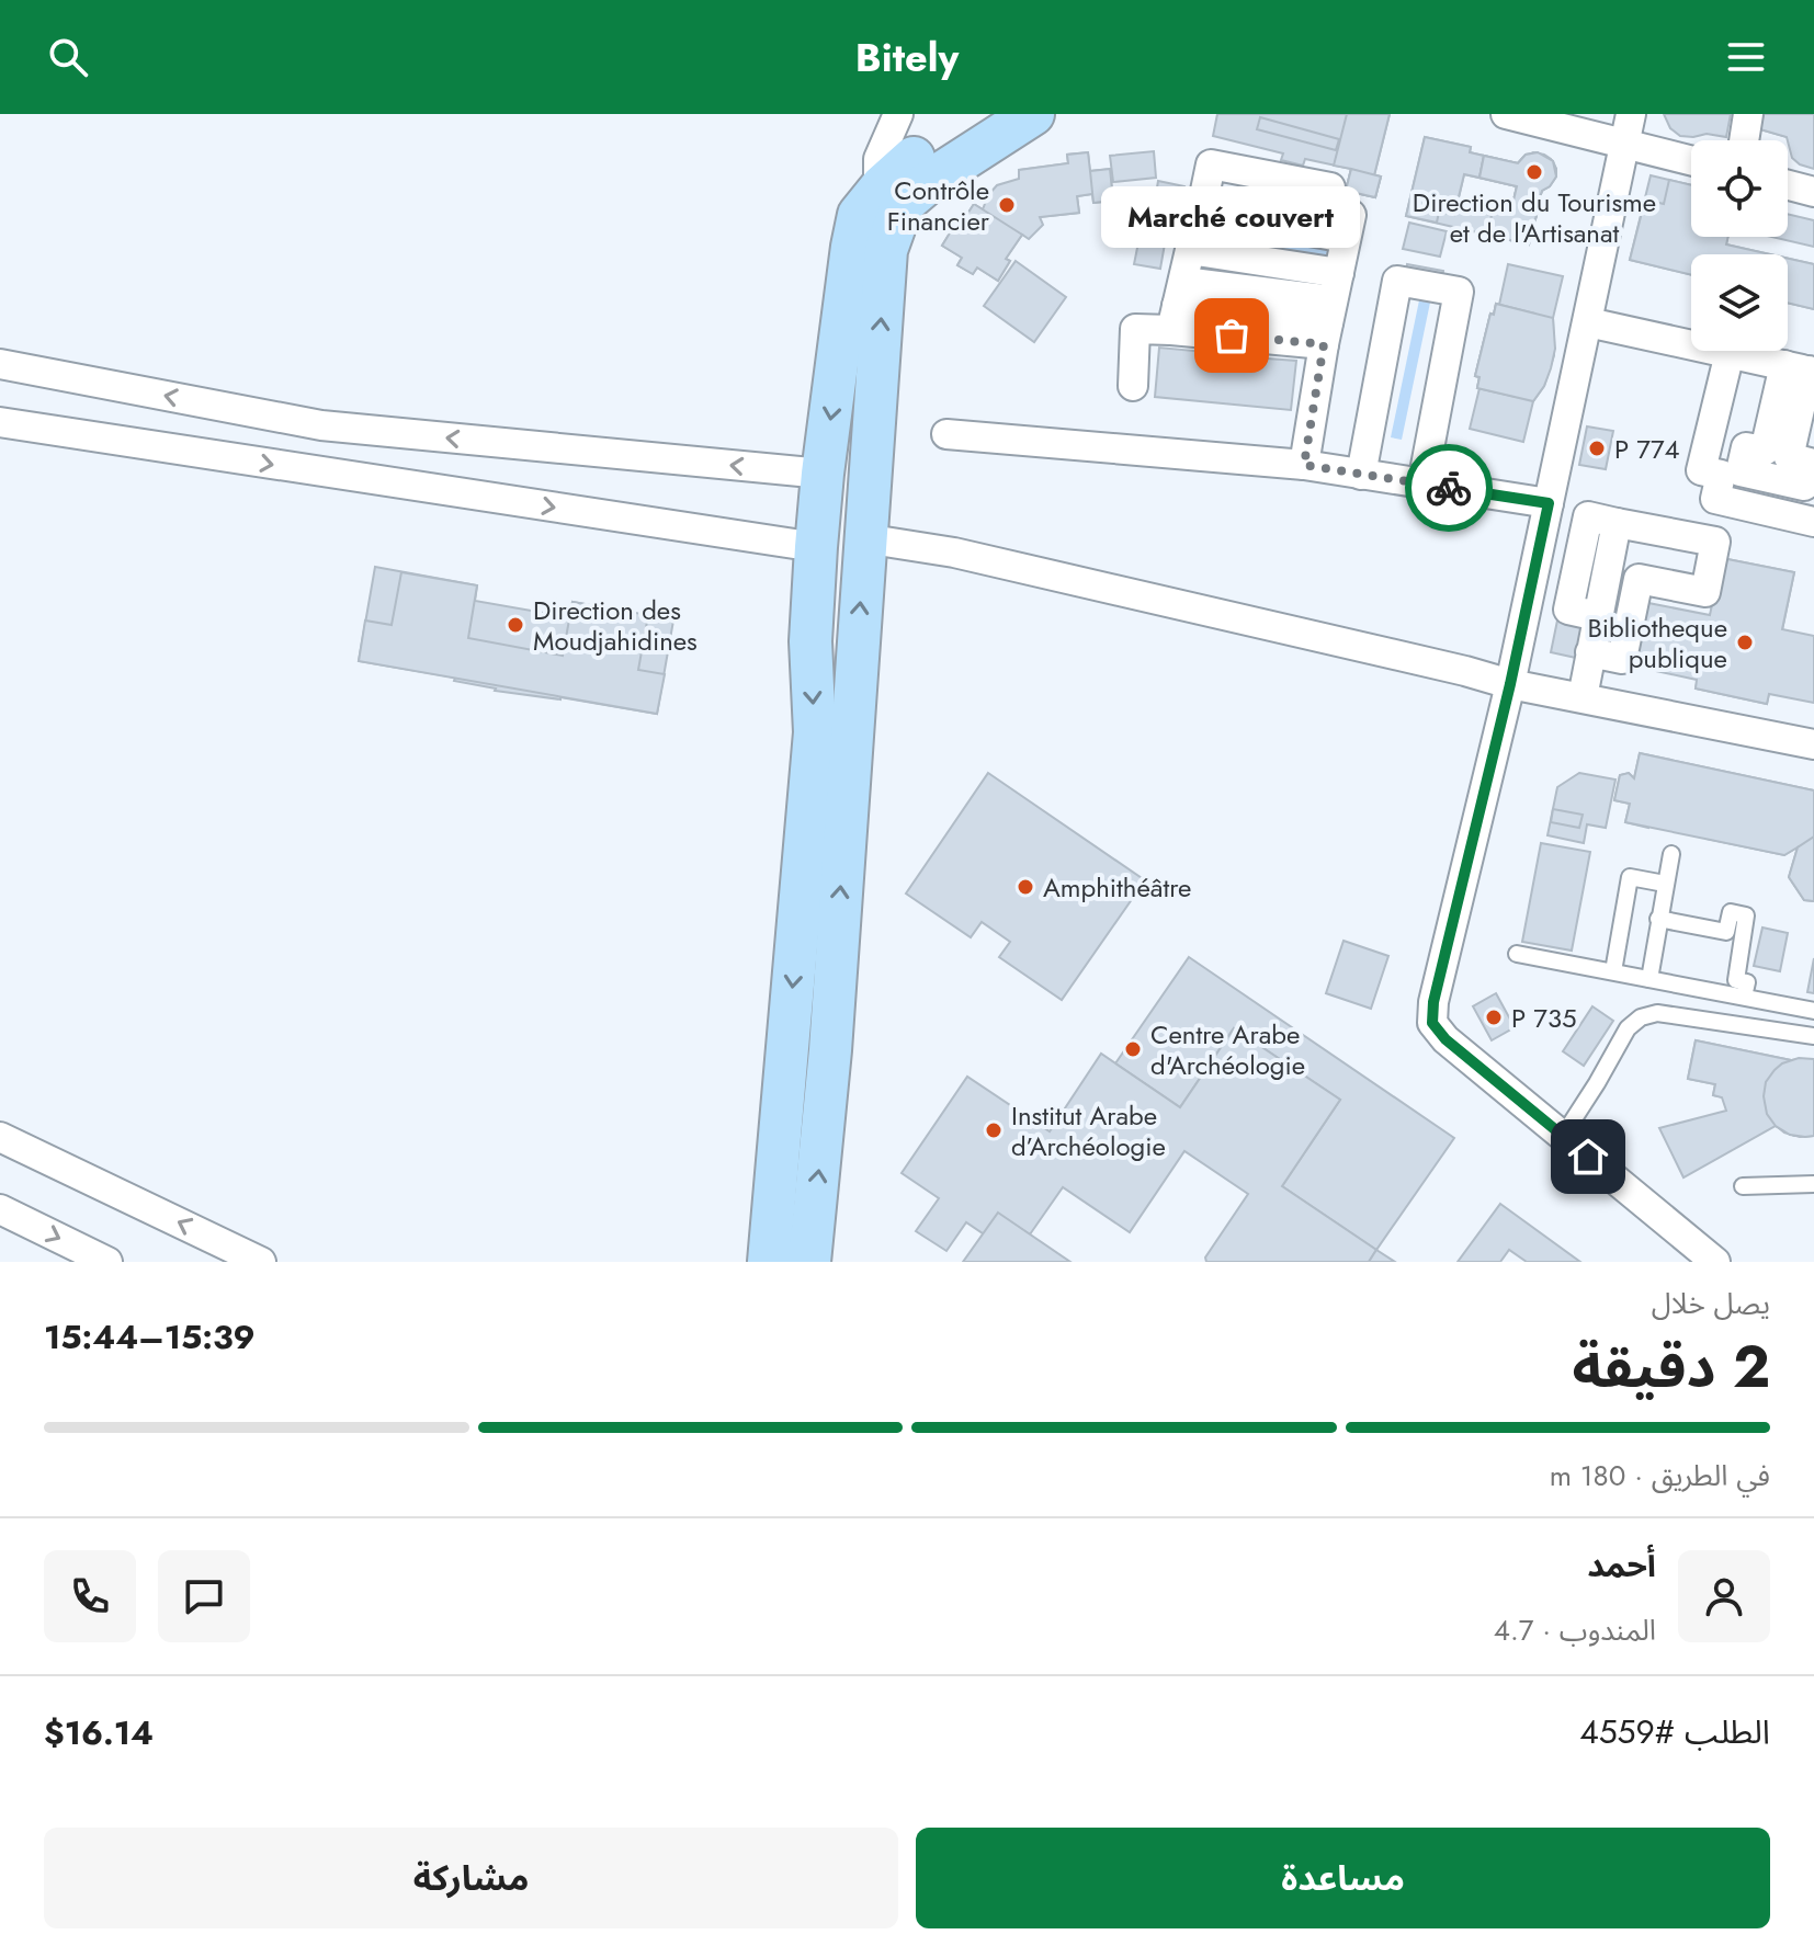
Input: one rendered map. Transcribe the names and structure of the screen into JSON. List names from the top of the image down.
{
  "places": [
    "Direction du Tourisme et de l'Artisanat",
    "Contrôle Financier",
    "Marché couvert",
    "P 774",
    "Direction des Moudjahidines",
    "Bibliotheque publique",
    "Amphithéâtre",
    "P 735",
    "Centre Arabe d'Archéologie",
    "Institut Arabe d’Archéologie"
  ],
  "page": {
    "header": "Bitely",
    "bubble": "Marché couvert",
    "heading": ["2 دقيقة", "يصل خلال", "15:39–15:44"],
    "panel": [
      "أحمد",
      "المندوب · 4.7",
      "الطلب #4559",
      "$16.14"
    ],
    "bar": "في الطريق · 180 m",
    "buttons": ["مساعدة", "مشاركة"]
  }
}
